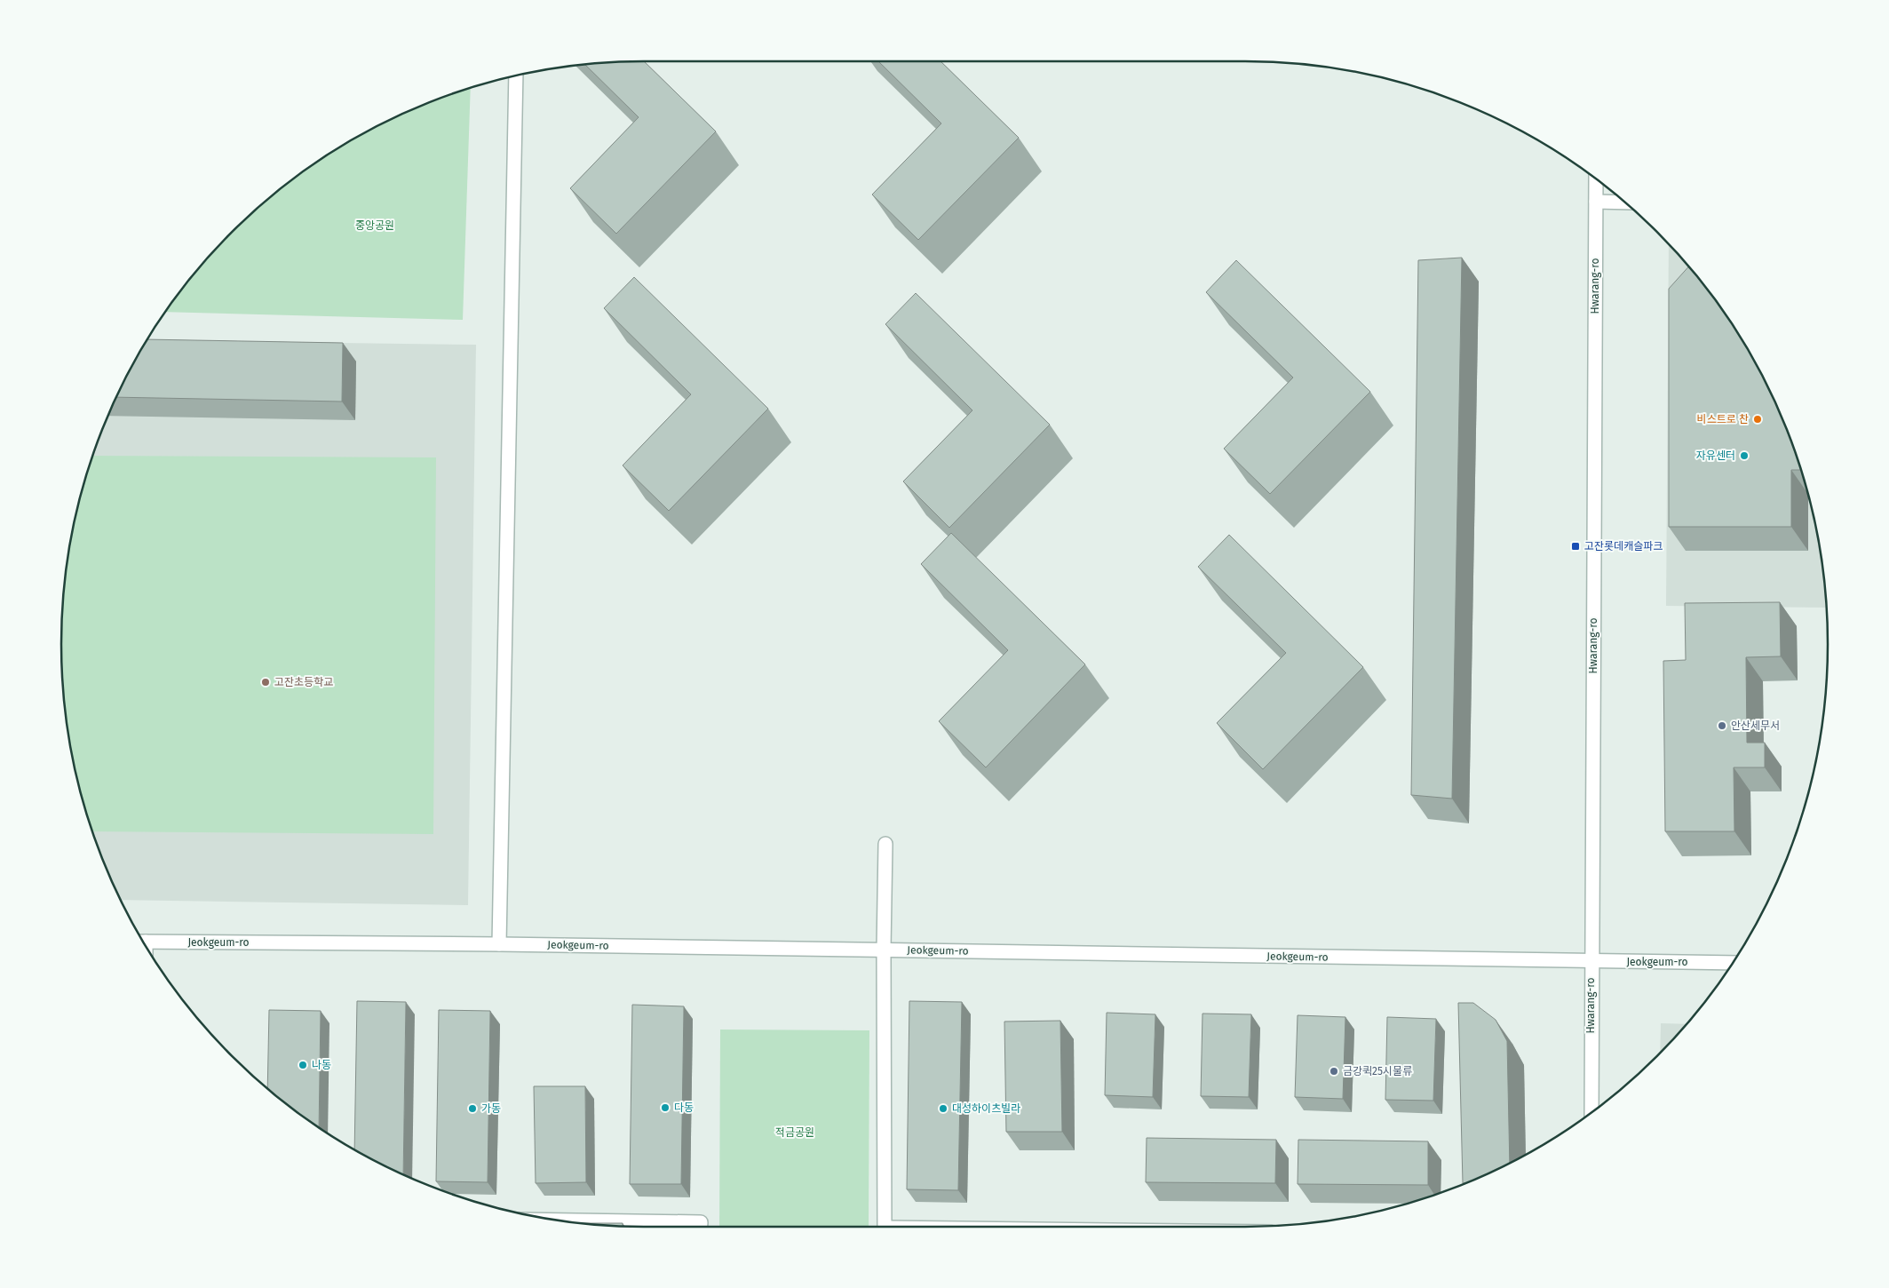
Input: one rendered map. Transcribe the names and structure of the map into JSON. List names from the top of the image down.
{
  "streets": {
    "street": ["Hwarang-ro", "Jeokgeum-ro"]
  },
  "crossings": [
    ["Hwarang-ro", "Jeokgeum-ro"]
  ],
  "parks": ["중앙공원", "적금공원"],
  "places": {
    "other": [
      "비스트로 찬",
      "자유센터",
      "고잔초등학교",
      "안산세무서",
      "나동",
      "금강퀵25시물류",
      "다동",
      "가동",
      "대성하이츠빌라"
    ],
    "transit": ["고잔롯데캐슬파크"]
  }
}
